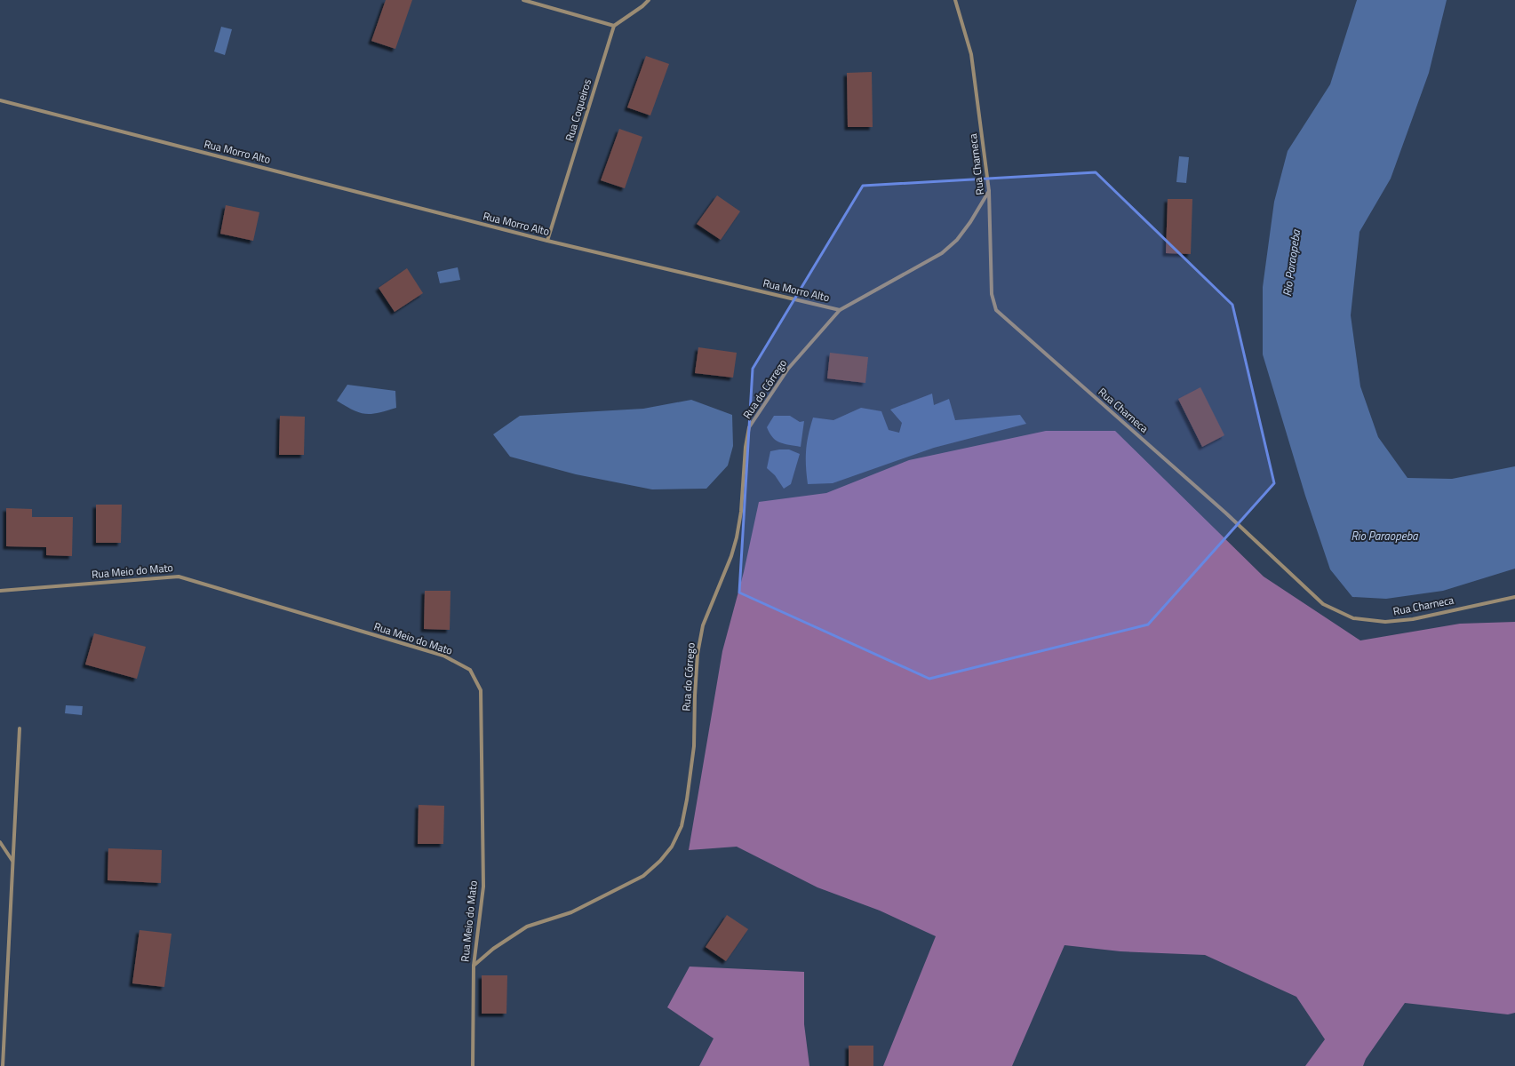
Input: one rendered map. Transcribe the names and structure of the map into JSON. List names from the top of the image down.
{
  "streets": {
    "street": [
      "Rua Coqueiros",
      "Rua Morro Alto",
      "Rua Charneca",
      "Rua do Córrego",
      "Rua Meio do Mato"
    ]
  },
  "crossings": [
    ["Rua Coqueiros", "Rua Morro Alto"],
    ["Rua Morro Alto", "Rua Charneca"],
    ["Rua Morro Alto", "Rua do Córrego"],
    ["Rua do Córrego", "Rua Meio do Mato"]
  ],
  "water": ["Rio Paraopeba"]
}
